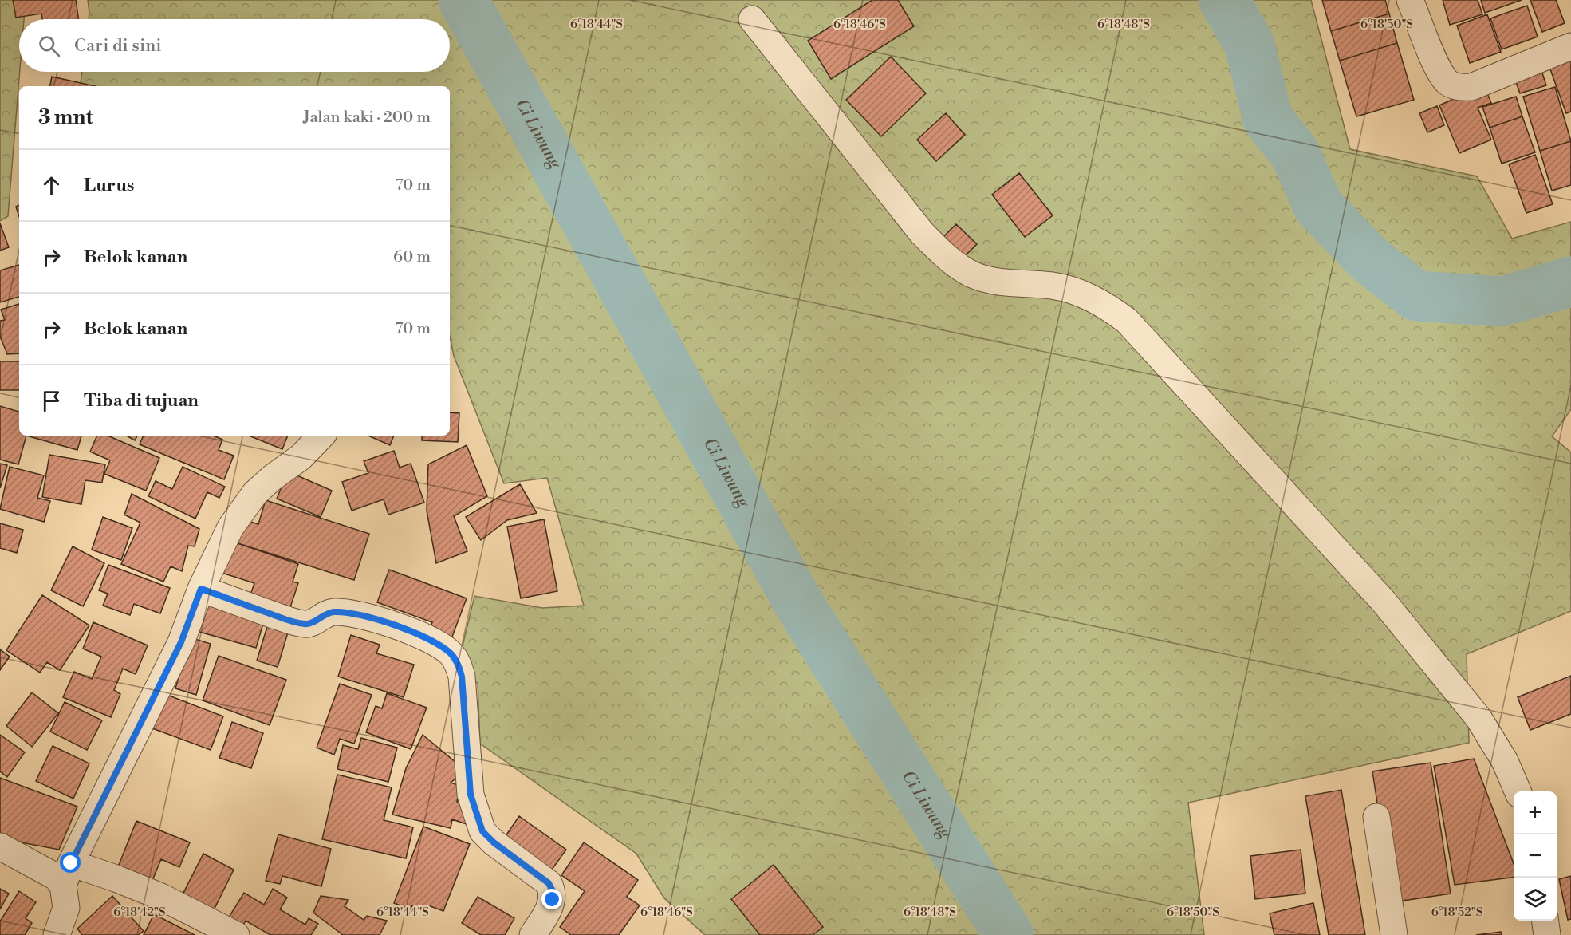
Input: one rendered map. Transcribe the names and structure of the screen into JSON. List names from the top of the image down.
{
  "water": ["Ci Liwung"],
  "page": {
    "search": "Cari di sini",
    "heading": ["3 mnt", "Jalan kaki · 200 m"],
    "list": [
      ["Lurus", "70 m"],
      ["Belok kanan", "60 m"],
      ["Belok kanan", "70 m"],
      "Tiba di tujuan"
    ],
    "map_buttons": ["+", "−"]
  },
  "coordinates": [
    "6°18'44\"S",
    "6°18'46\"S",
    "6°18'48\"S",
    "6°18'50\"S",
    "6°18'42\"S",
    "6°18'52\"S"
  ]
}
